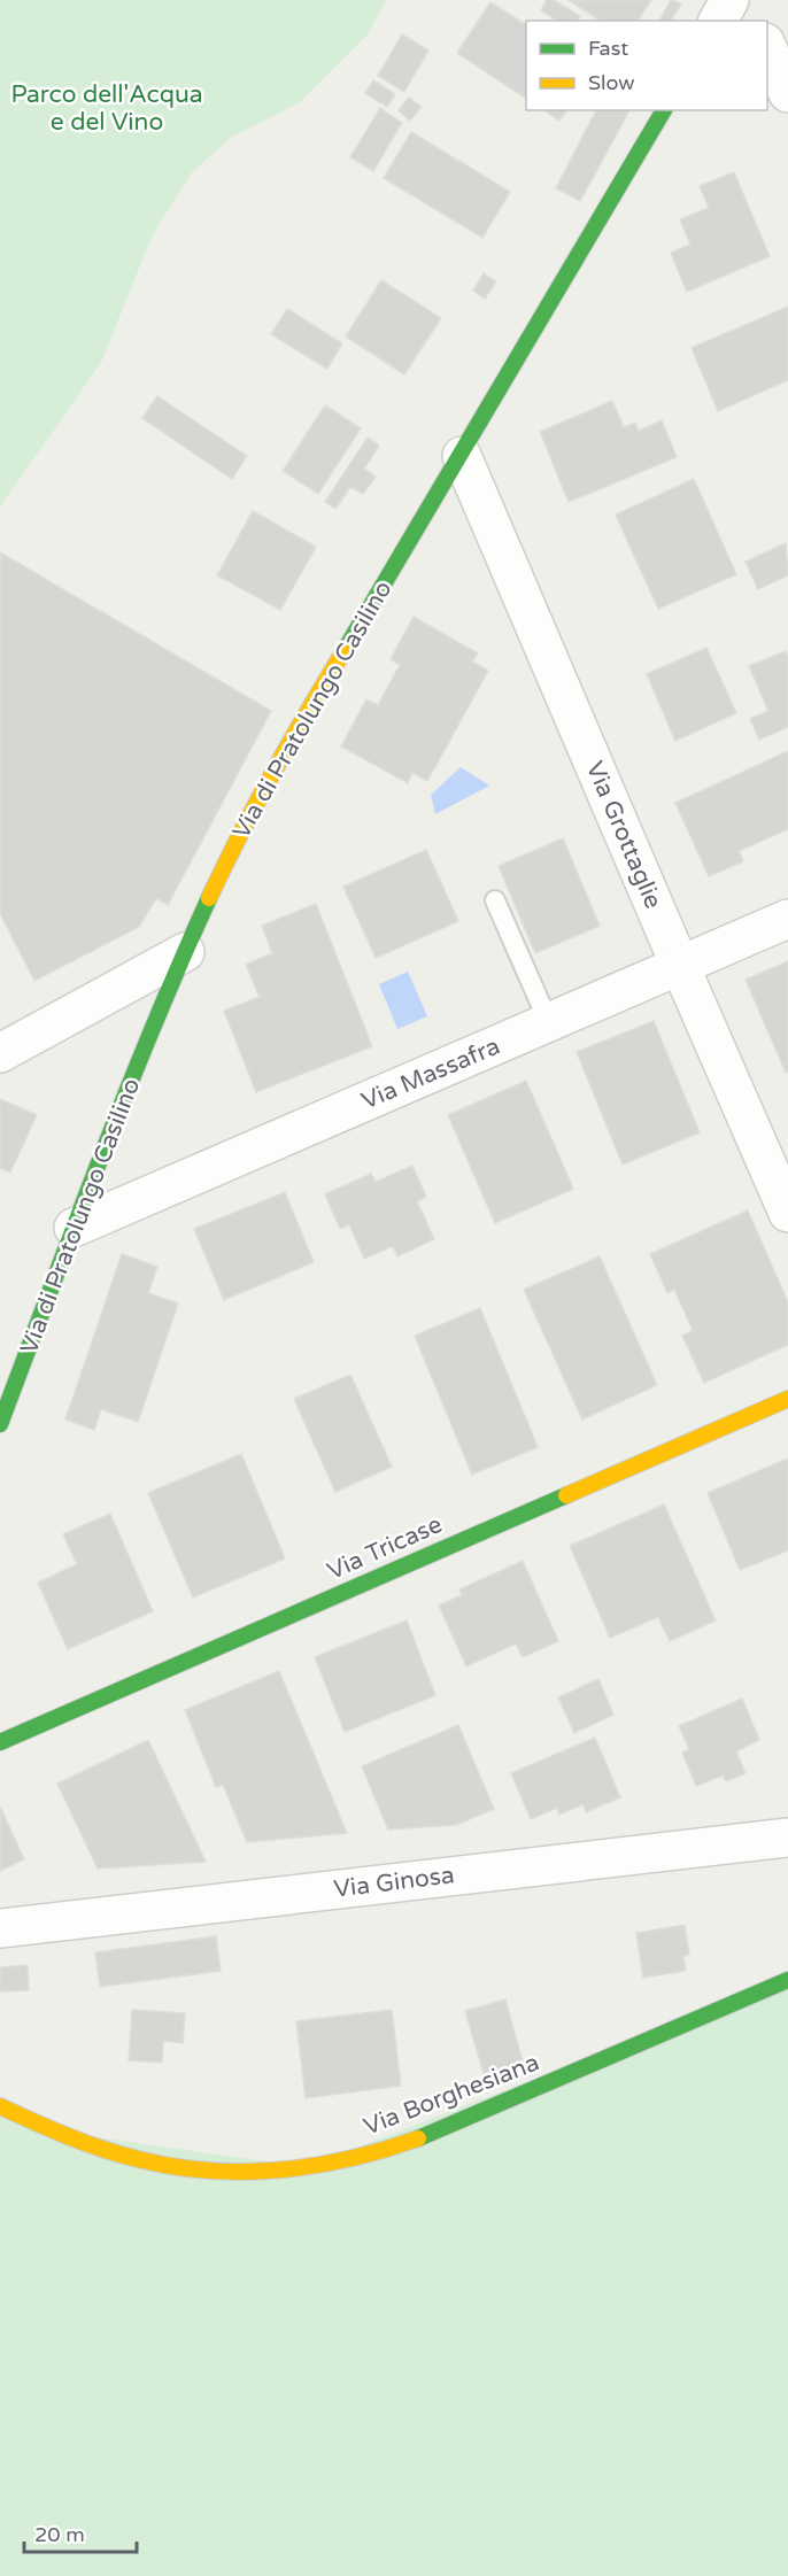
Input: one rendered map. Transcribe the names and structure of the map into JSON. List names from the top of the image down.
{
  "streets": {
    "street": [
      "Via di Pratolungo Casilino",
      "Via Grottaglie",
      "Via Massafra",
      "Via Tricase",
      "Via Ginosa",
      "Via Borghesiana"
    ]
  },
  "crossings": [
    ["Via di Pratolungo Casilino", "Via Grottaglie"],
    ["Via di Pratolungo Casilino", "Via Massafra"],
    ["Via Grottaglie", "Via Massafra"]
  ],
  "parks": ["Parco dell'Acqua e del Vino"],
  "legend": ["Fast", "Slow"],
  "scale_bar": "20 m"
}
